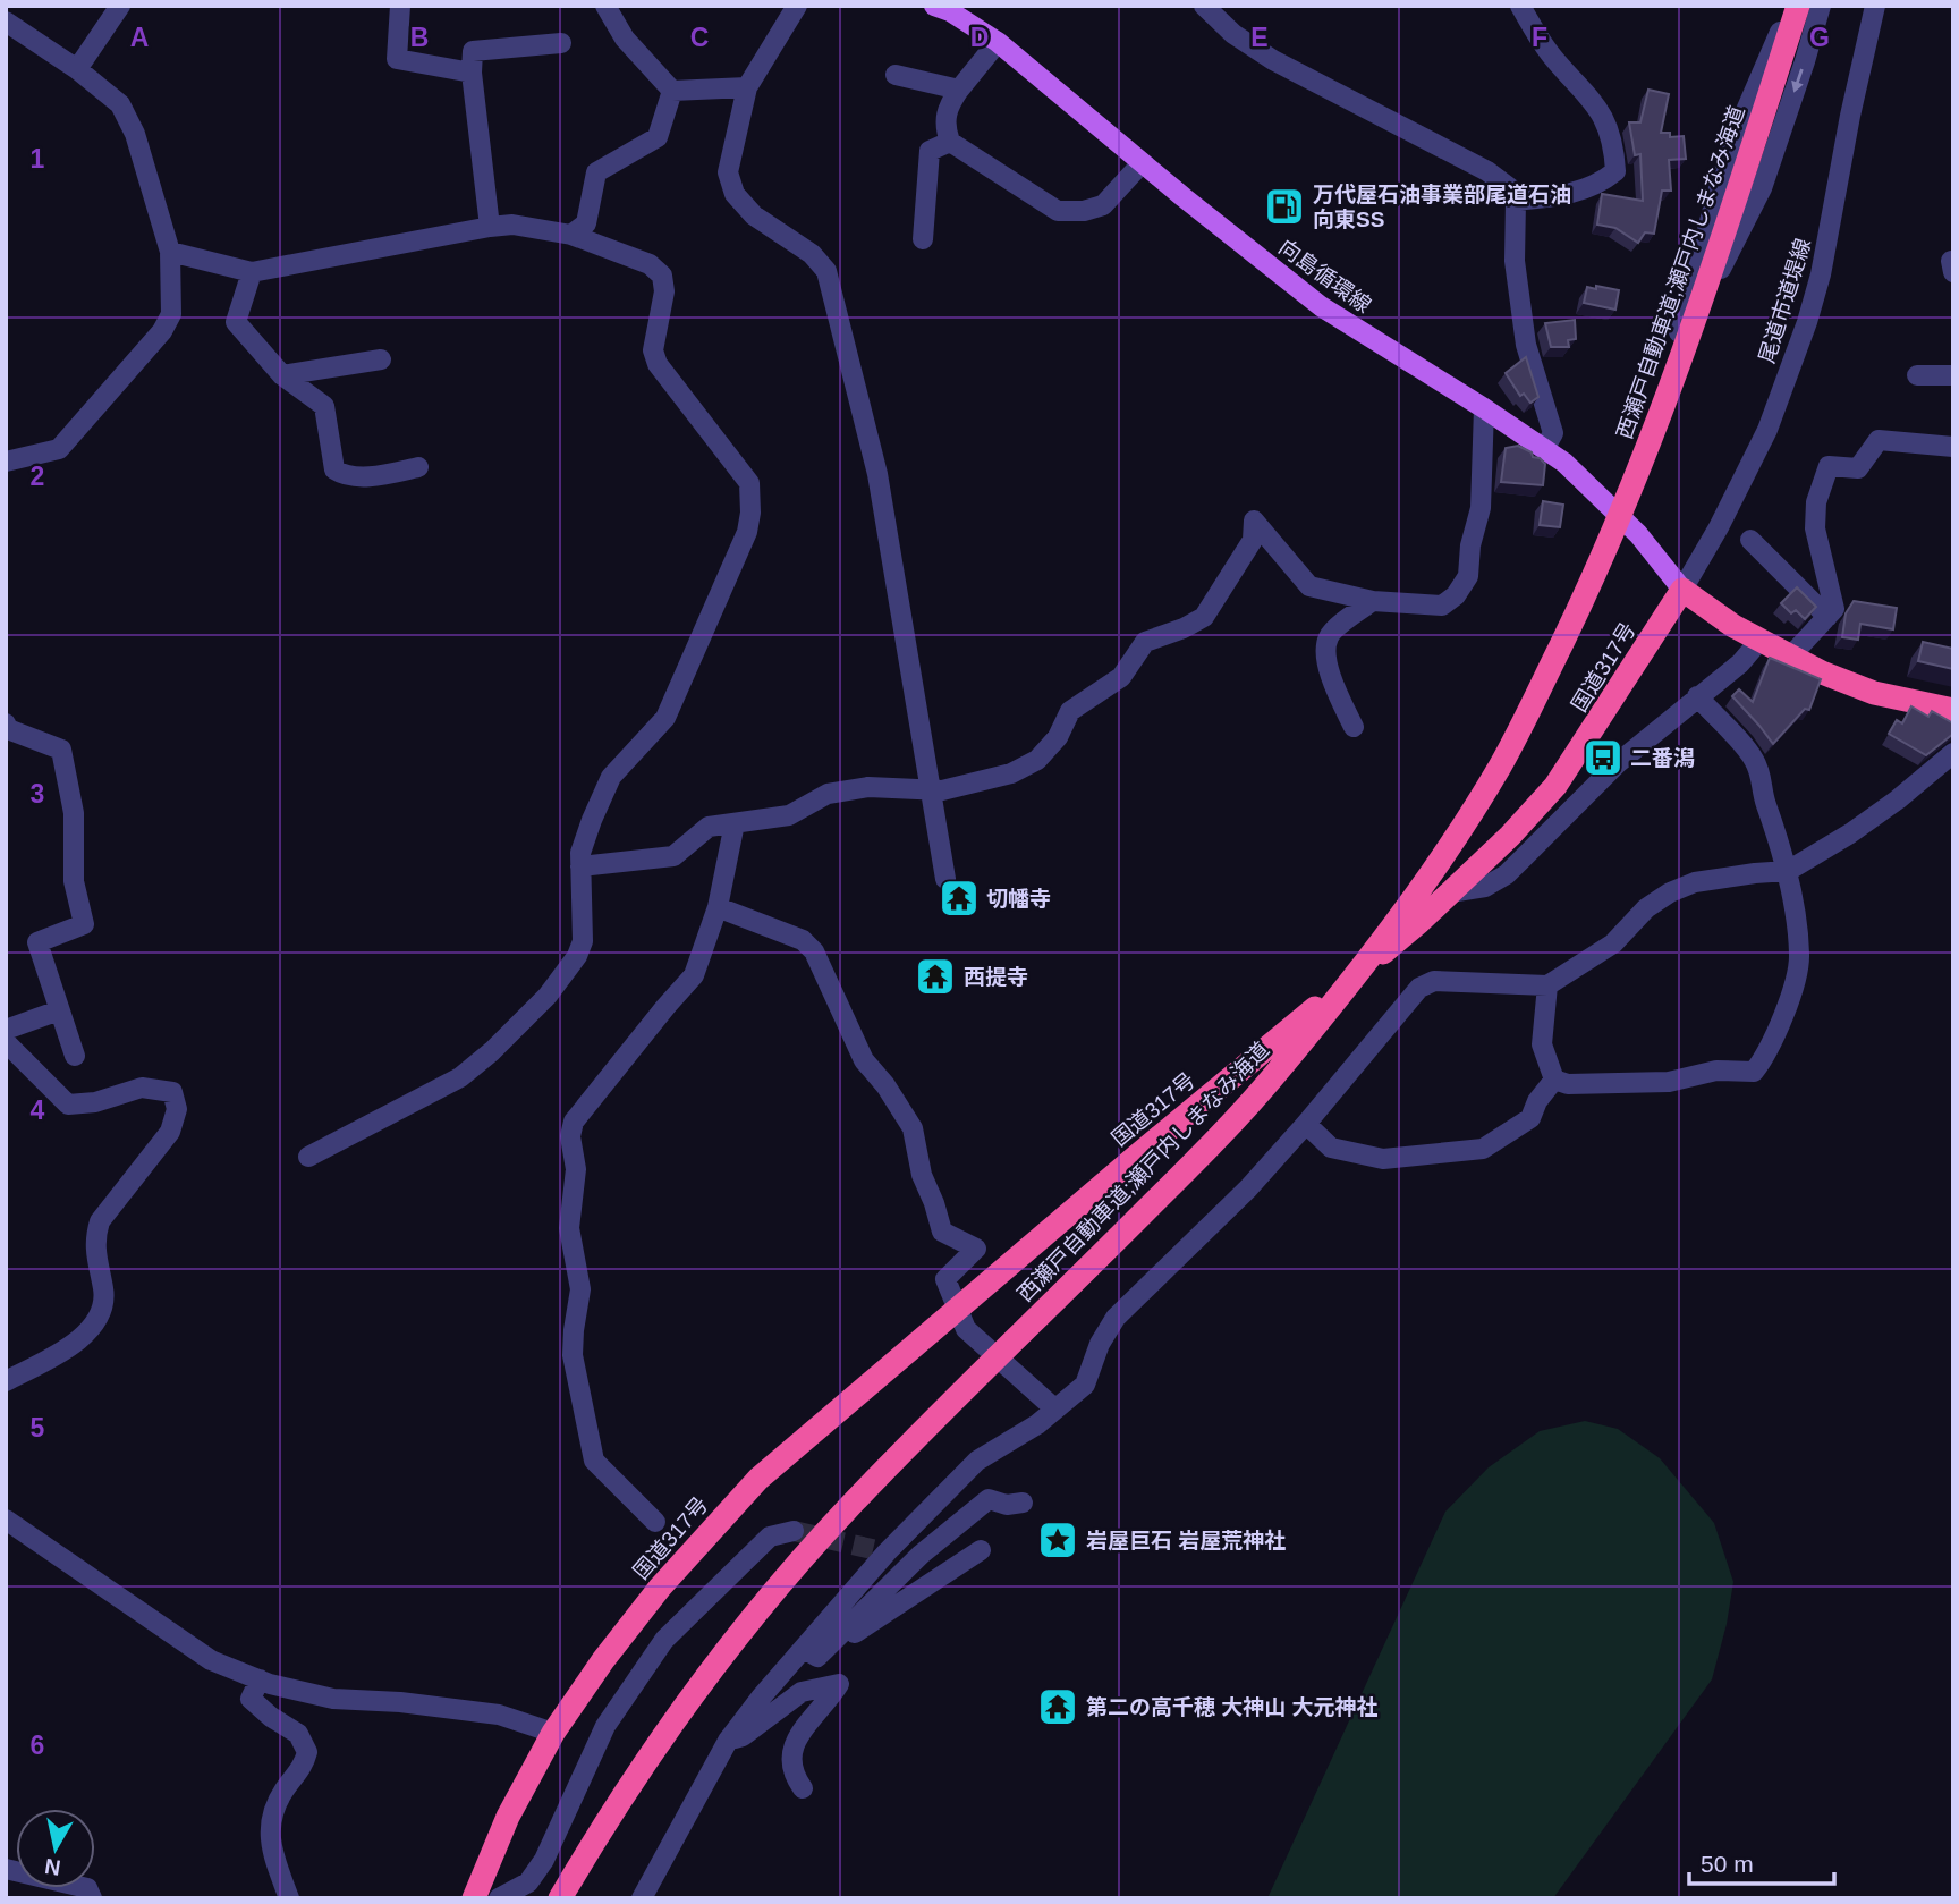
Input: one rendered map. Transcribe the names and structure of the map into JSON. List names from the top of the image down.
{
  "streets": {
    "highway": ["西瀬戸自動車道;瀬戸内しまなみ海道", "国道317号"],
    "main road": ["向島循環線"],
    "street": ["尾道市道堤線"]
  },
  "crossings": [
    ["向島循環線", "尾道市道堤線"],
    ["向島循環線", "国道317号"],
    ["尾道市道堤線", "国道317号"]
  ],
  "places": {
    "fuel station": ["万代屋石油事業部尾道石油 向東SS"],
    "bus stop": ["二番潟"],
    "temple": ["切幡寺", "西提寺", "第二の高千穂 大神山 大元神社"],
    "place": ["岩屋巨石 岩屋荒神社"]
  },
  "scale_bar": "50 m",
  "north": "bottom",
  "grid": {
    "columns": [
      "A",
      "B",
      "C",
      "D",
      "E",
      "F",
      "G"
    ],
    "rows": [
      "1",
      "2",
      "3",
      "4",
      "5",
      "6"
    ]
  }
}
